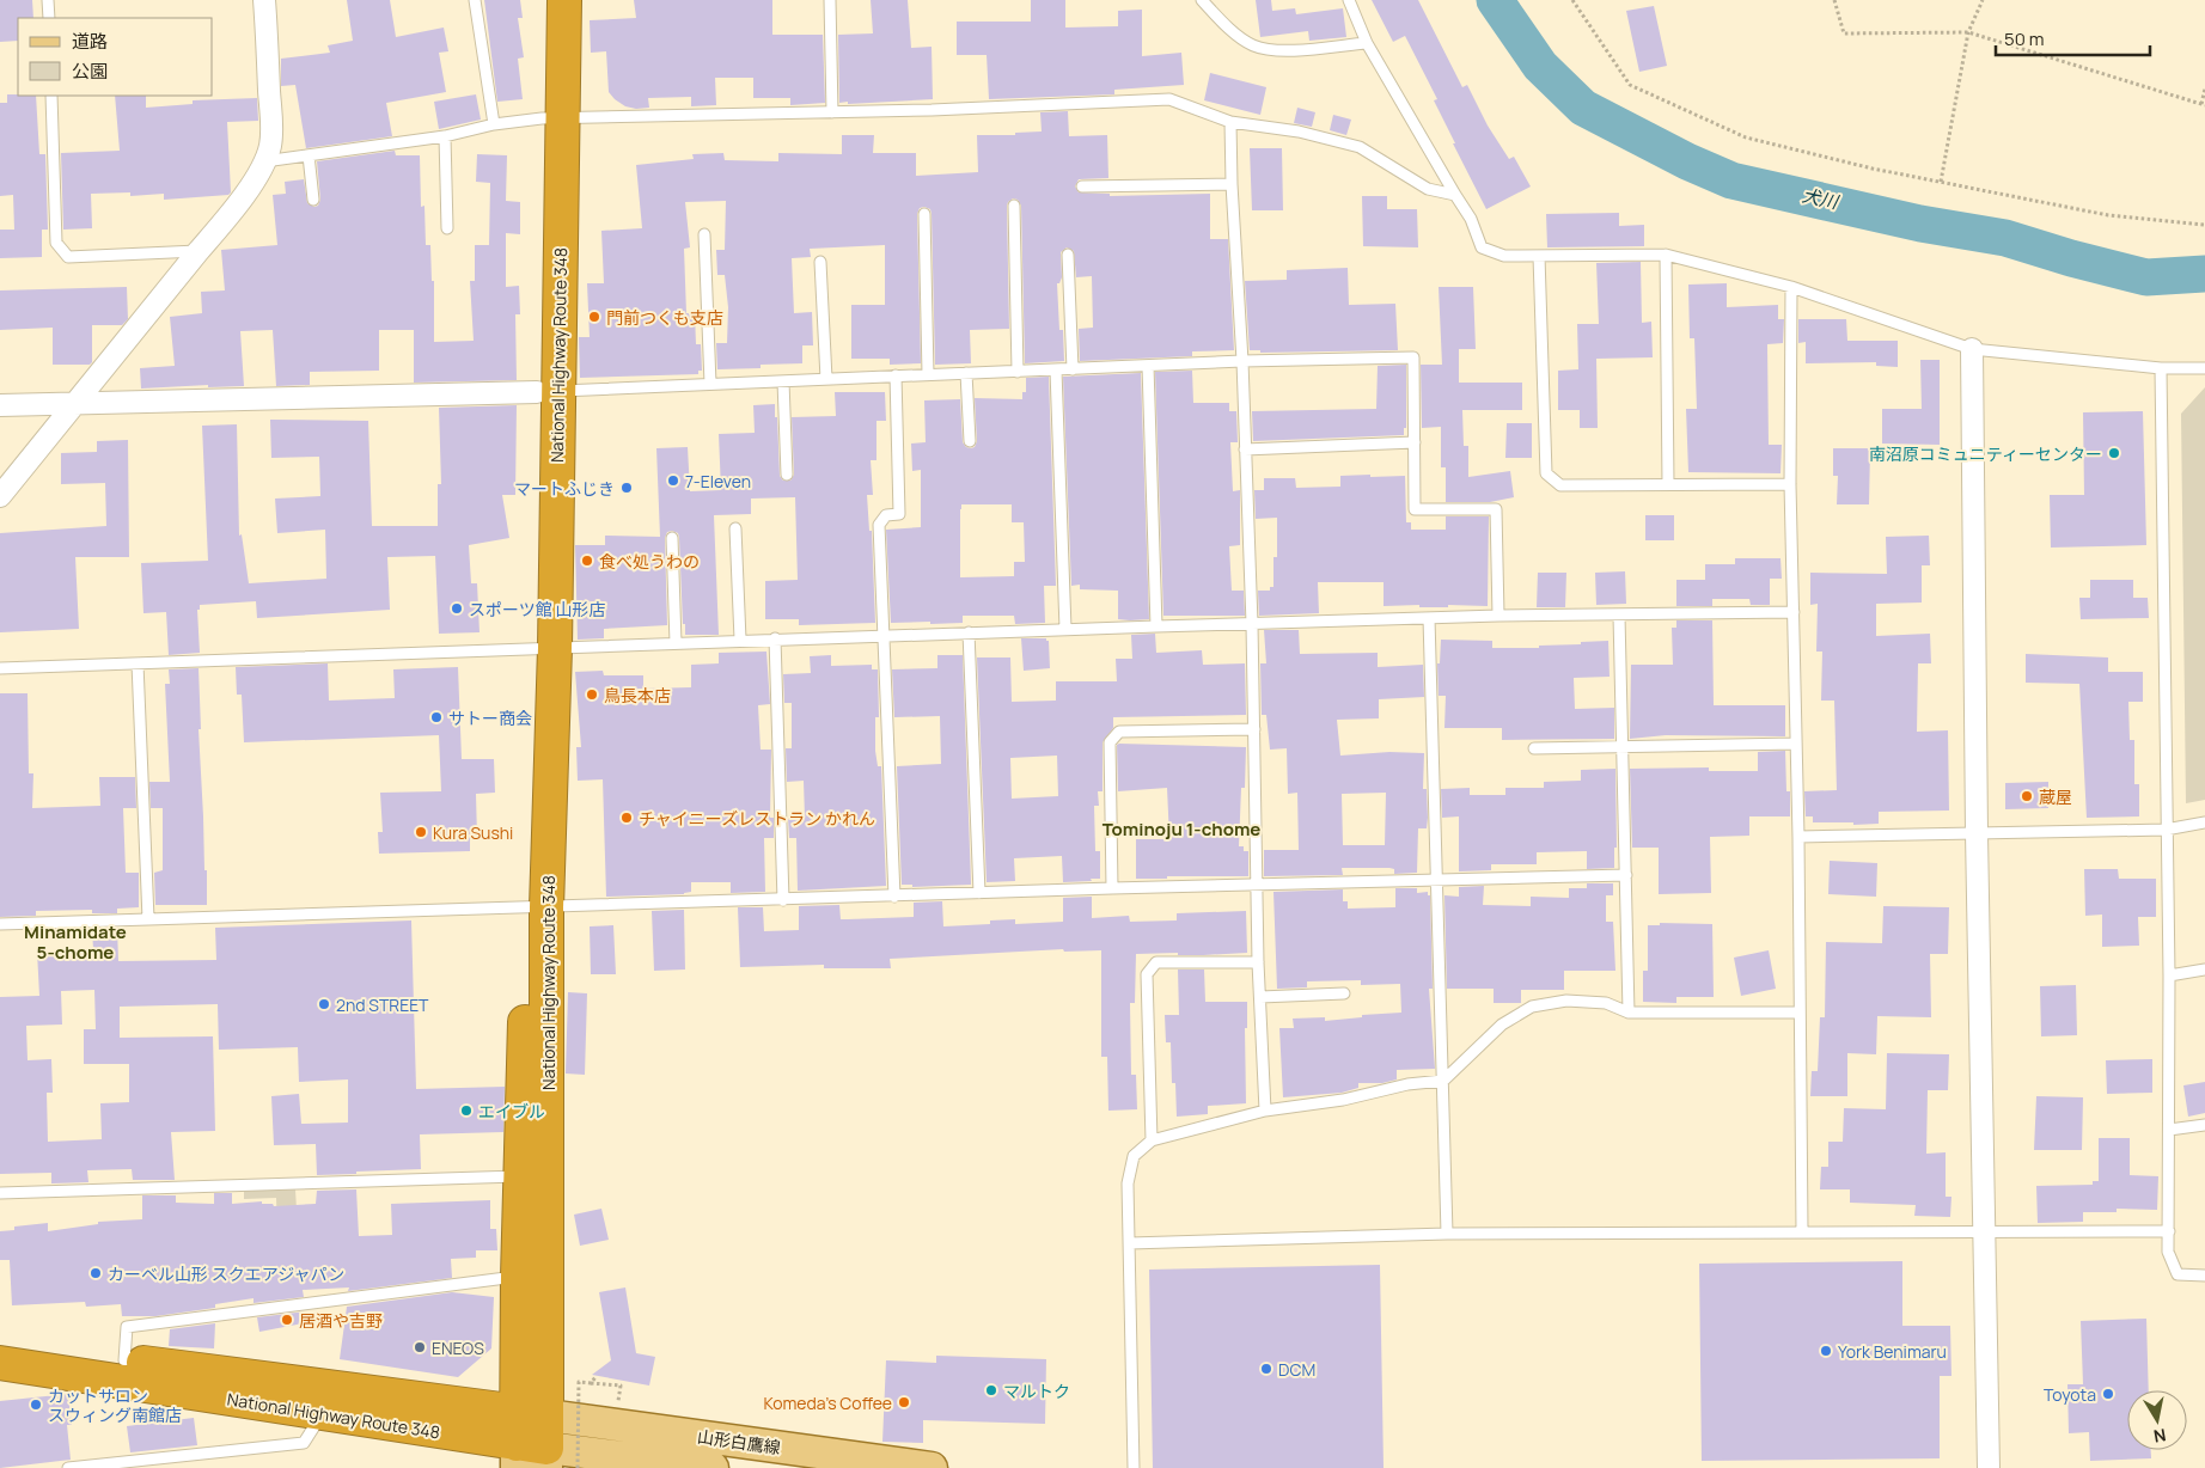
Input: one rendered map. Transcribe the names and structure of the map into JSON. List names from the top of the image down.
{
  "streets": {
    "highway": ["National Highway Route 348"],
    "main road": ["山形白鷹線"]
  },
  "crossings": [
    ["National Highway Route 348", "山形白鷹線"]
  ],
  "districts": ["Tominoju 1-chome", "Minamidate 5-chome"],
  "water": ["犬川"],
  "places": [
    "門前つくも支店",
    "南沼原コミュニティーセンター",
    "7-Eleven",
    "マートふじき",
    "食べ処うわの",
    "スポーツ館 山形店",
    "鳥長本店",
    "サトー商会",
    "蔵屋",
    "チャイニーズレストラン かれん",
    "Kura Sushi",
    "2nd STREET",
    "エイブル",
    "カーベル山形 スクエアジャパン",
    "居酒や吉野",
    "ENEOS",
    "York Benimaru",
    "DCM",
    "マルトク",
    "Toyota",
    "Komeda's Coffee",
    "カットサロン スウィング南館店"
  ],
  "legend": ["道路", "公園"],
  "scale_bar": "50 m",
  "north": "bottom"
}
